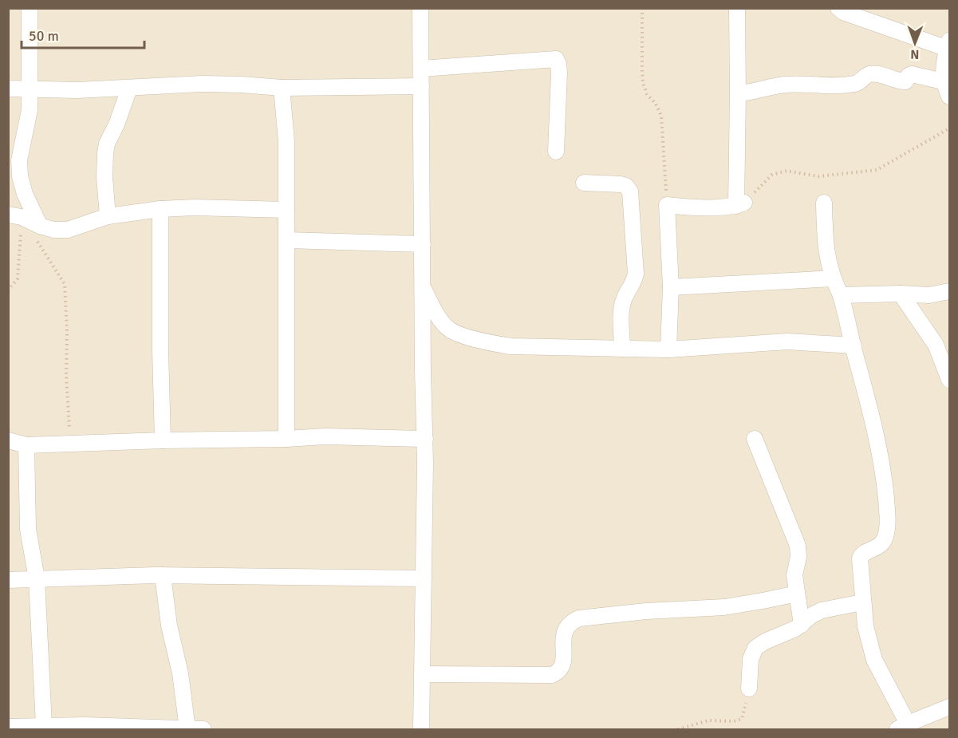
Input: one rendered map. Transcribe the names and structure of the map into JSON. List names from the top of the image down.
{
  "scale_bar": "50 m",
  "north": "bottom"
}
